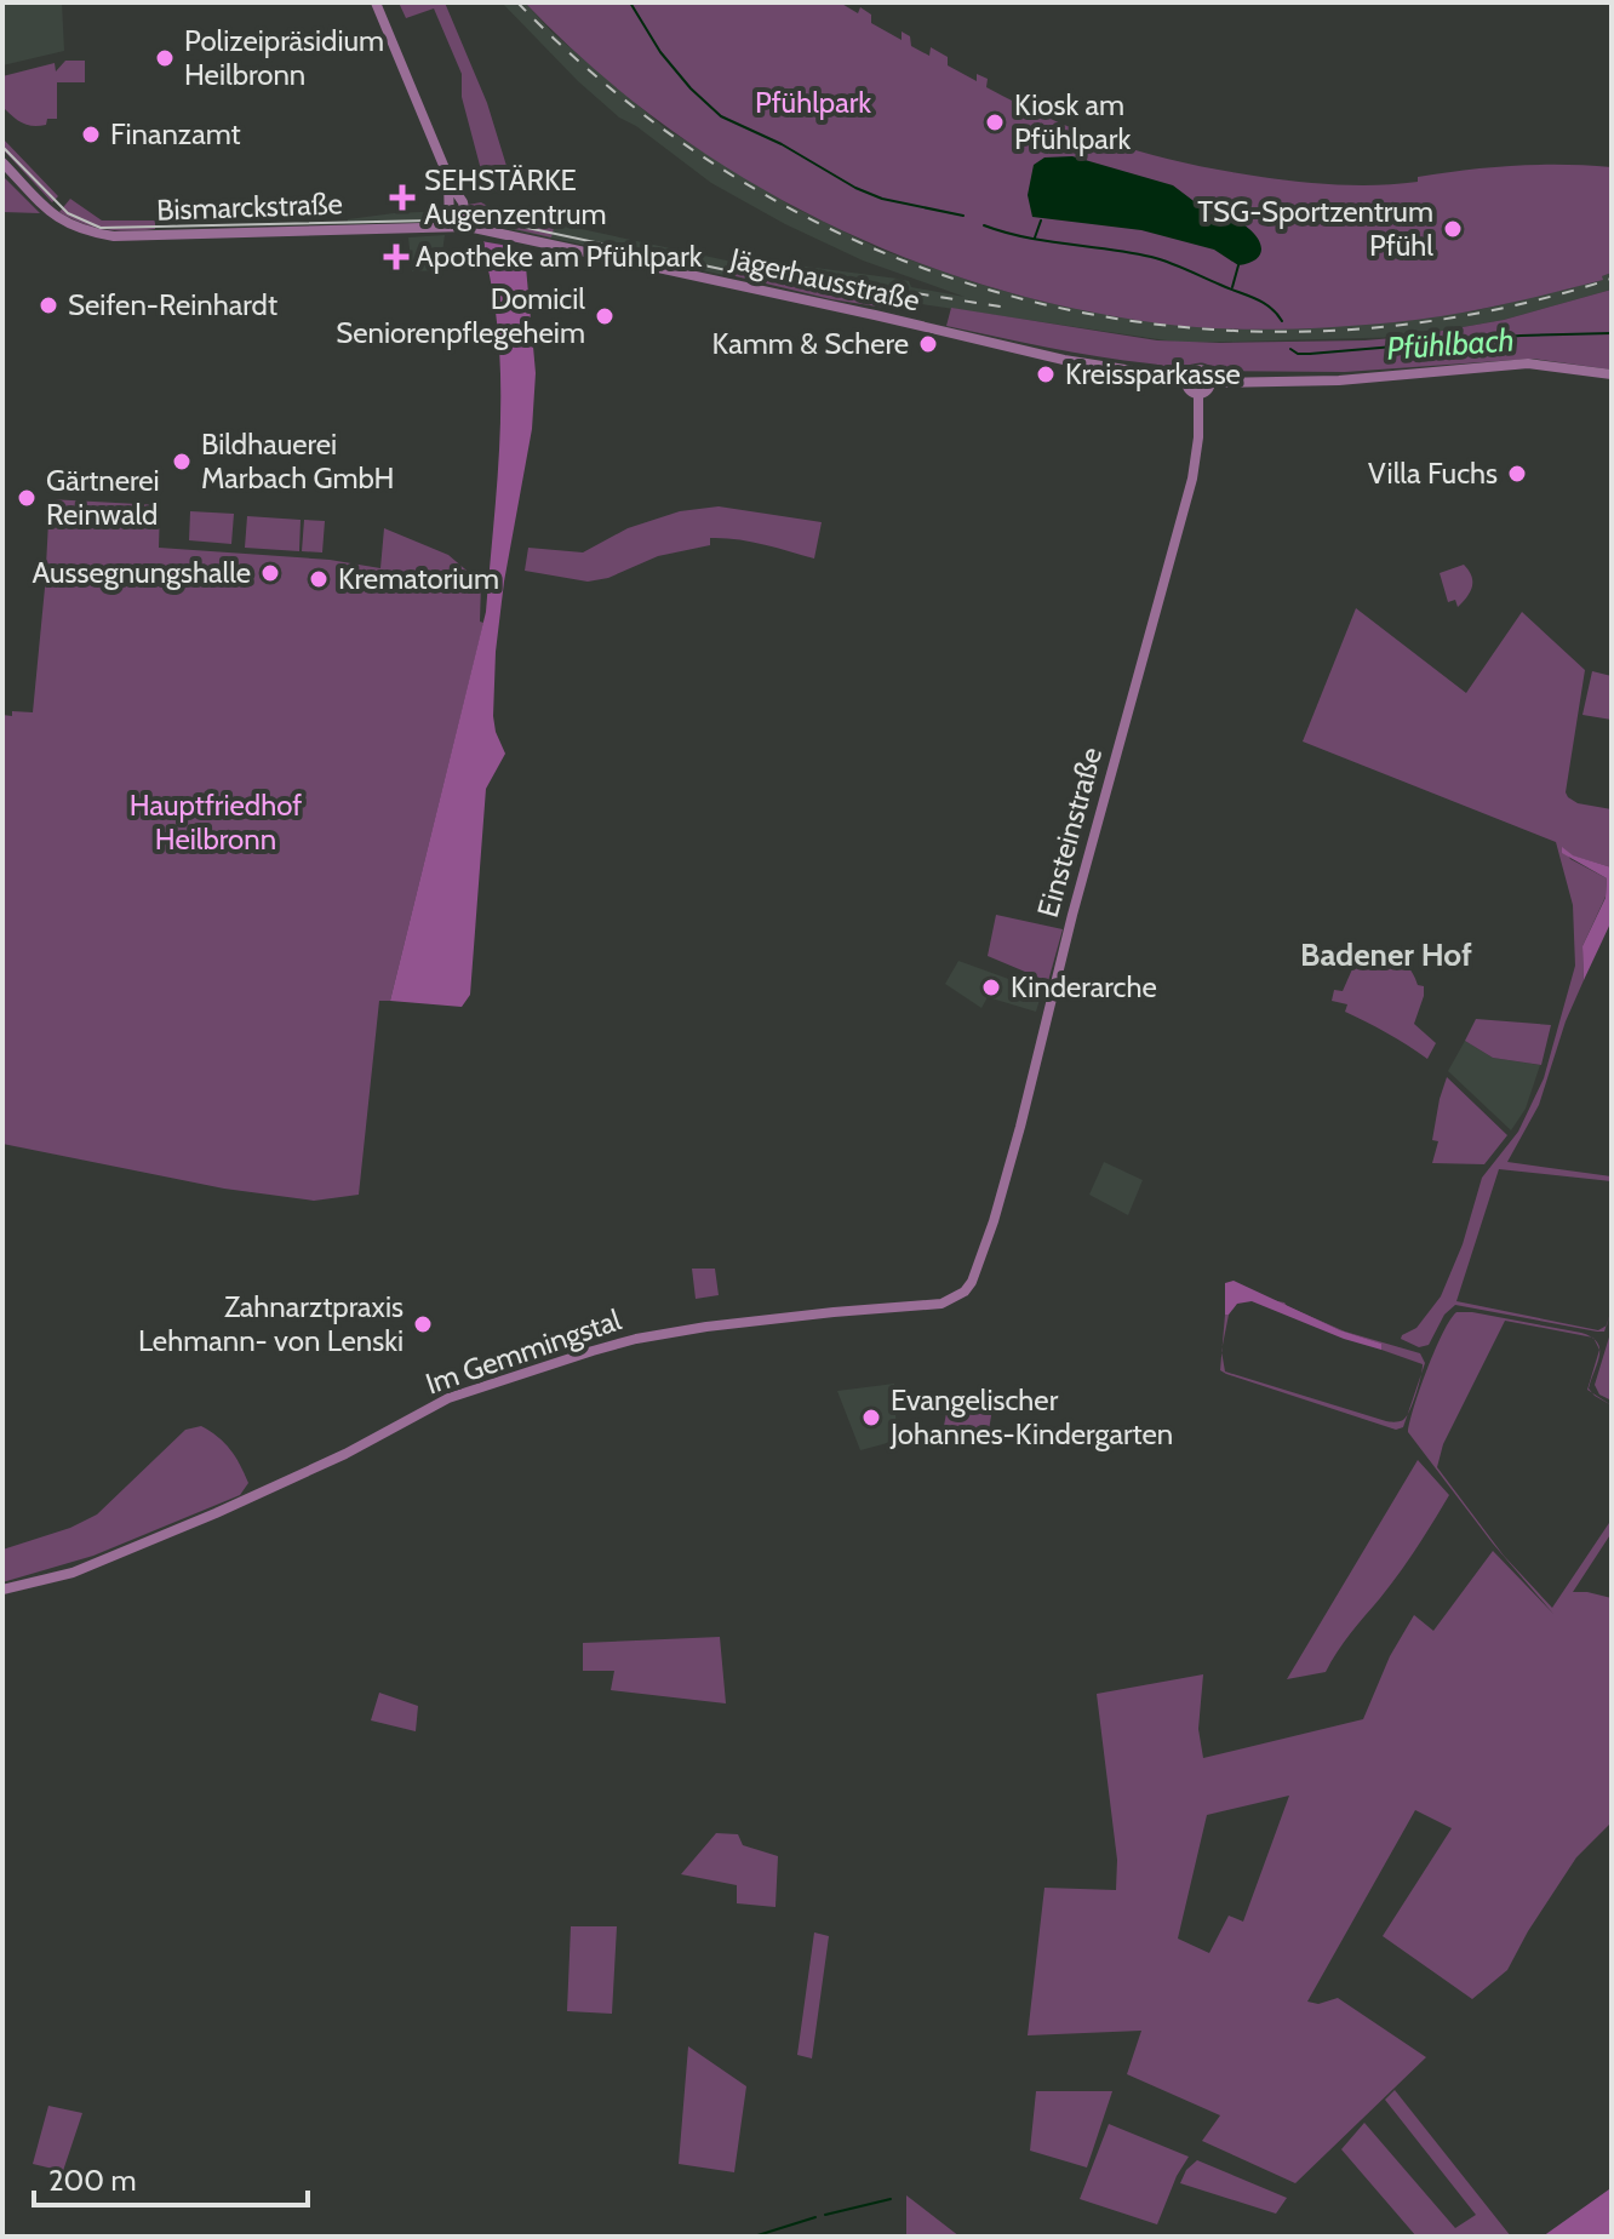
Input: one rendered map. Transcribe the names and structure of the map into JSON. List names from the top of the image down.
{
  "streets": {
    "street": [
      "Bismarckstraße",
      "Jägerhausstraße",
      "Einsteinstraße",
      "Im Gemmingstal"
    ]
  },
  "crossings": [
    ["Bismarckstraße", "Jägerhausstraße"],
    ["Jägerhausstraße", "Einsteinstraße"],
    ["Einsteinstraße", "Im Gemmingstal"]
  ],
  "districts": ["Badener Hof"],
  "water": ["Pfühlbach"],
  "parks": ["Pfühlpark", "Hauptfriedhof Heilbronn"],
  "places": {
    "other": [
      "Polizeipräsidium Heilbronn",
      "Kiosk am Pfühlpark",
      "Finanzamt",
      "TSG-Sportzentrum Pfühl",
      "Seifen-Reinhardt",
      "Domicil Seniorenpflegeheim",
      "Kamm & Schere",
      "Kreissparkasse",
      "Bildhauerei Marbach GmbH",
      "Villa Fuchs",
      "Gärtnerei Reinwald",
      "Aussegnungshalle",
      "Krematorium",
      "Kinderarche",
      "Zahnarztpraxis Lehmann- von Lenski",
      "Evangelischer Johannes-Kindergarten"
    ],
    "health": ["SEHSTÄRKE Augenzentrum", "Apotheke am Pfühlpark"]
  },
  "scale_bar": "200 m"
}
